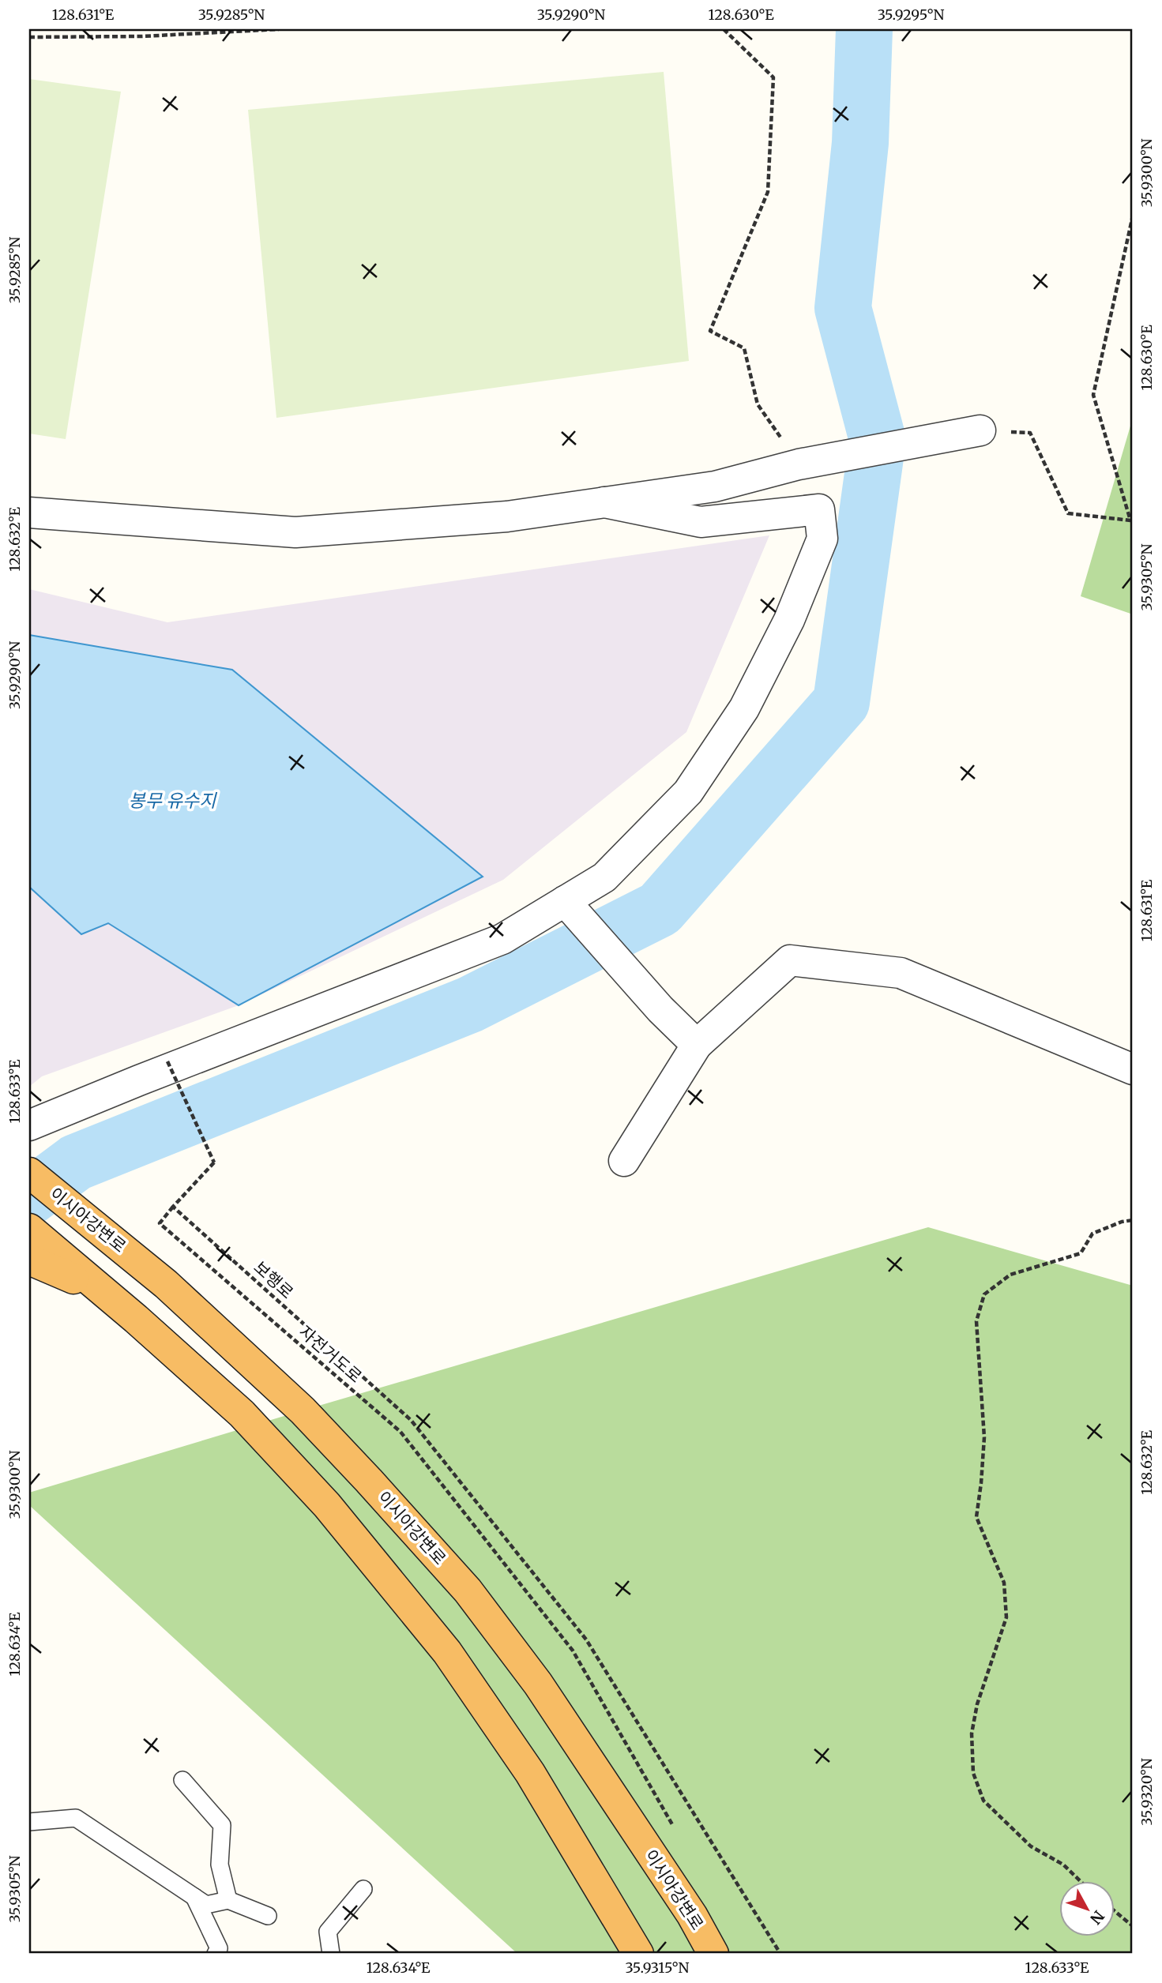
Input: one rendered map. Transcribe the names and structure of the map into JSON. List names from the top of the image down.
{
  "streets": {
    "highway": ["이시아강변로"],
    "path": ["보행로", "자전거도로"]
  },
  "crossings": [
    ["보행로", "자전거도로"]
  ],
  "water": ["봉무 유수지"],
  "north": "bottom right",
  "coordinates": [
    "128.631°E",
    "35.9285°N",
    "35.9290°N",
    "128.630°E",
    "35.9295°N",
    "35.9300°N",
    "128.632°E",
    "35.9305°N",
    "128.633°E",
    "128.634°E",
    "35.9320°N",
    "35.9315°N"
  ]
}
